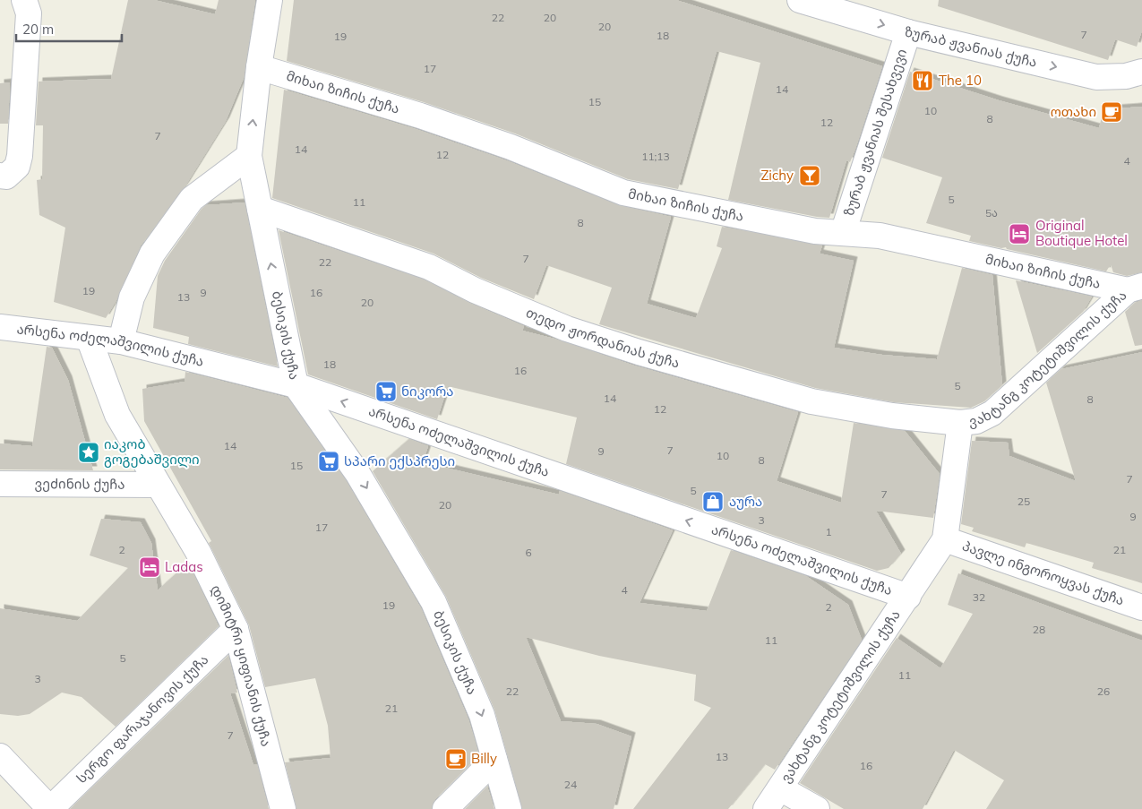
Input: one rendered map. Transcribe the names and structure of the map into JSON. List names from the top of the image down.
{
  "streets": {
    "street": [
      "ზურაბ ჟვანიას ქუჩა",
      "მიხაი ზიჩის ქუჩა",
      "ზურაბ ჟვანიას შესახვევი",
      "ბესიკის ქუჩა",
      "თედო ჟორდანიას ქუჩა",
      "არსენა ოძელაშვილის ქუჩა",
      "ვახტანგ კოტეტიშვილის ქუჩა",
      "ვეძინის ქუჩა",
      "პავლე ინგოროყვას ქუჩა",
      "დიმიტრი ყიფიანის ქუჩა",
      "სერგო ფარაჯანოვის ქუჩა"
    ]
  },
  "crossings": [
    ["ზურაბ ჟვანიას ქუჩა", "ზურაბ ჟვანიას შესახვევი"],
    ["მიხაი ზიჩის ქუჩა", "ზურაბ ჟვანიას შესახვევი"],
    ["მიხაი ზიჩის ქუჩა", "ბესიკის ქუჩა"],
    ["მიხაი ზიჩის ქუჩა", "ვახტანგ კოტეტიშვილის ქუჩა"],
    ["ბესიკის ქუჩა", "თედო ჟორდანიას ქუჩა"],
    ["ბესიკის ქუჩა", "არსენა ოძელაშვილის ქუჩა"],
    ["თედო ჟორდანიას ქუჩა", "ვახტანგ კოტეტიშვილის ქუჩა"],
    ["არსენა ოძელაშვილის ქუჩა", "ვახტანგ კოტეტიშვილის ქუჩა"],
    ["არსენა ოძელაშვილის ქუჩა", "დიმიტრი ყიფიანის ქუჩა"],
    ["ვახტანგ კოტეტიშვილის ქუჩა", "პავლე ინგოროყვას ქუჩა"],
    ["ვეძინის ქუჩა", "დიმიტრი ყიფიანის ქუჩა"],
    ["დიმიტრი ყიფიანის ქუჩა", "სერგო ფარაჯანოვის ქუჩა"]
  ],
  "one_way": ["ზურაბ ჟვანიას ქუჩა", "არსენა ოძელაშვილის ქუჩა"],
  "places": {
    "restaurant": ["The 10"],
    "cafe": ["ოთახი", "Billy"],
    "bar": ["Zichy"],
    "hotel": ["Original Boutique Hotel", "Ladas"],
    "supermarket": ["ნიკორა", "სპარი ექსპრესი"],
    "place": ["იაკობ გოგებაშვილი"],
    "shop": ["აურა"]
  },
  "house_numbers": [
    "22",
    "20",
    "20",
    "7",
    "18",
    "19",
    "17",
    "14",
    "15",
    "10",
    "8",
    "12",
    "7",
    "14",
    "12",
    "11;13",
    "4",
    "5",
    "11",
    "5ა",
    "8",
    "7",
    "22",
    "19",
    "9",
    "16",
    "13",
    "20",
    "18",
    "16",
    "5",
    "14",
    "8",
    "12",
    "14",
    "7",
    "9",
    "10",
    "8",
    "15",
    "7",
    "5",
    "7",
    "25",
    "20",
    "9",
    "3",
    "17",
    "1",
    "2",
    "21",
    "6",
    "4",
    "32",
    "19",
    "2",
    "28",
    "11",
    "5",
    "11",
    "3",
    "22",
    "26",
    "21",
    "7",
    "13",
    "16",
    "24"
  ],
  "scale_bar": "20 m"
}
